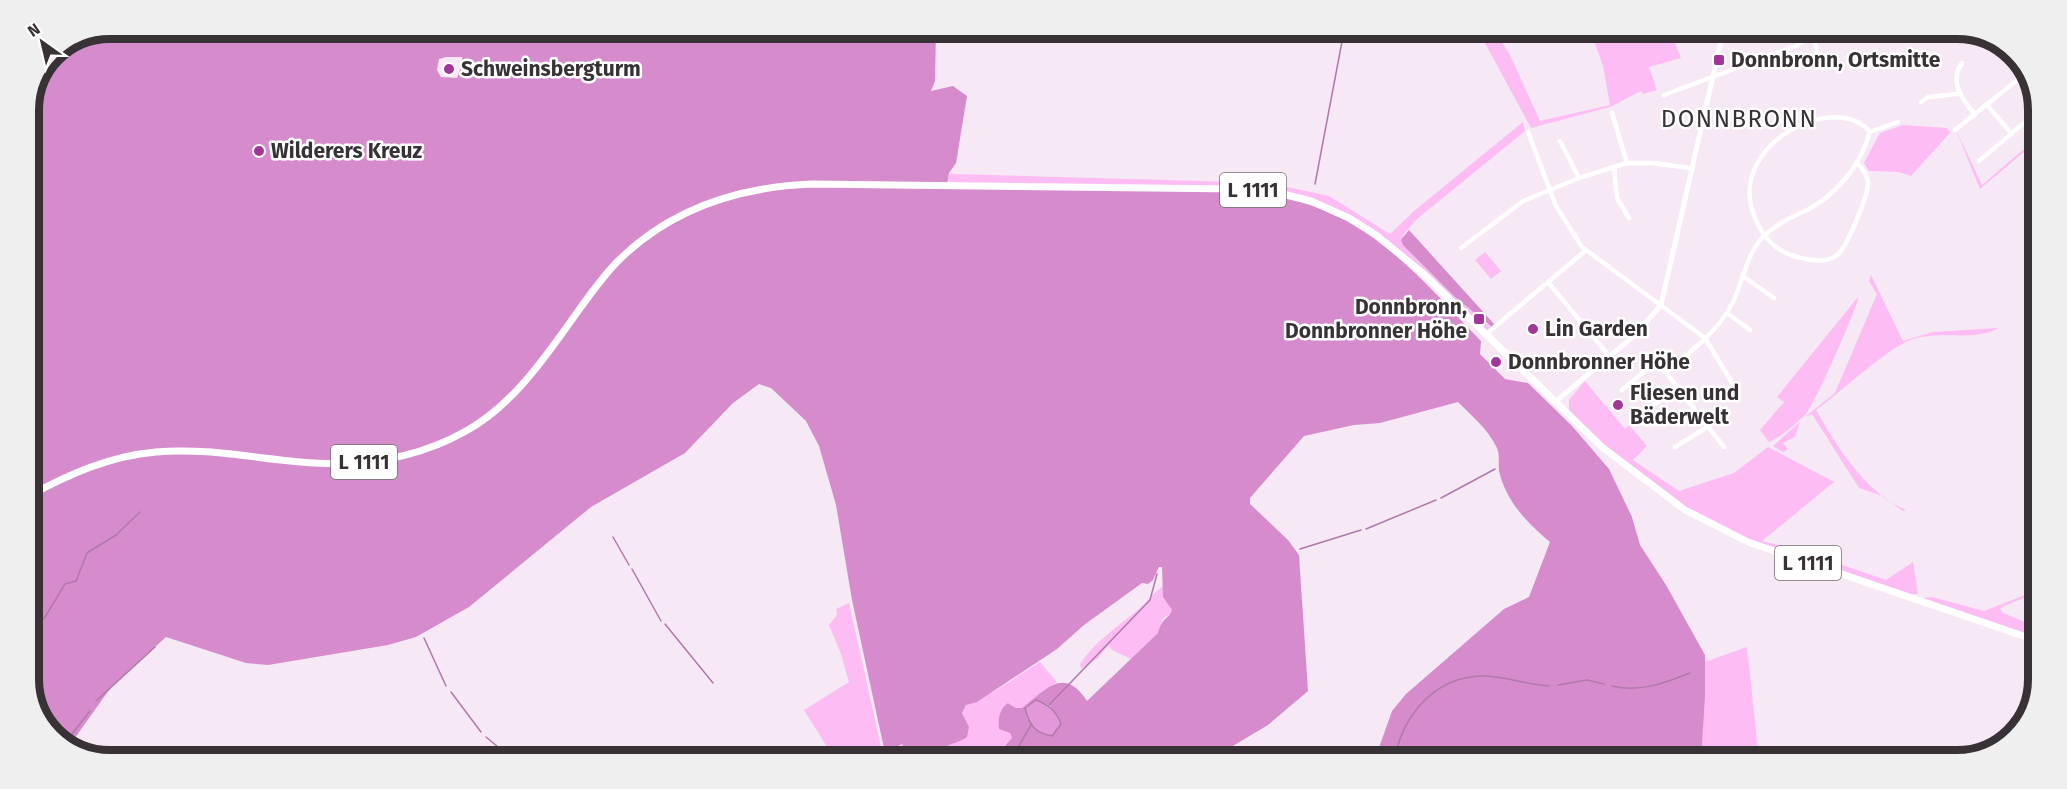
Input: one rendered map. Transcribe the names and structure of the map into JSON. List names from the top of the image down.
{
  "streets": {
    "main road": ["L 1111"]
  },
  "districts": ["DONNBRONN"],
  "places": {
    "transit": ["Donnbronn, Ortsmitte", "Donnbronn, Donnbronner Höhe"],
    "other": [
      "Schweinsbergturm",
      "Wilderers Kreuz",
      "Lin Garden",
      "Donnbronner Höhe",
      "Fliesen und Bäderwelt"
    ]
  },
  "north": "top left"
}
